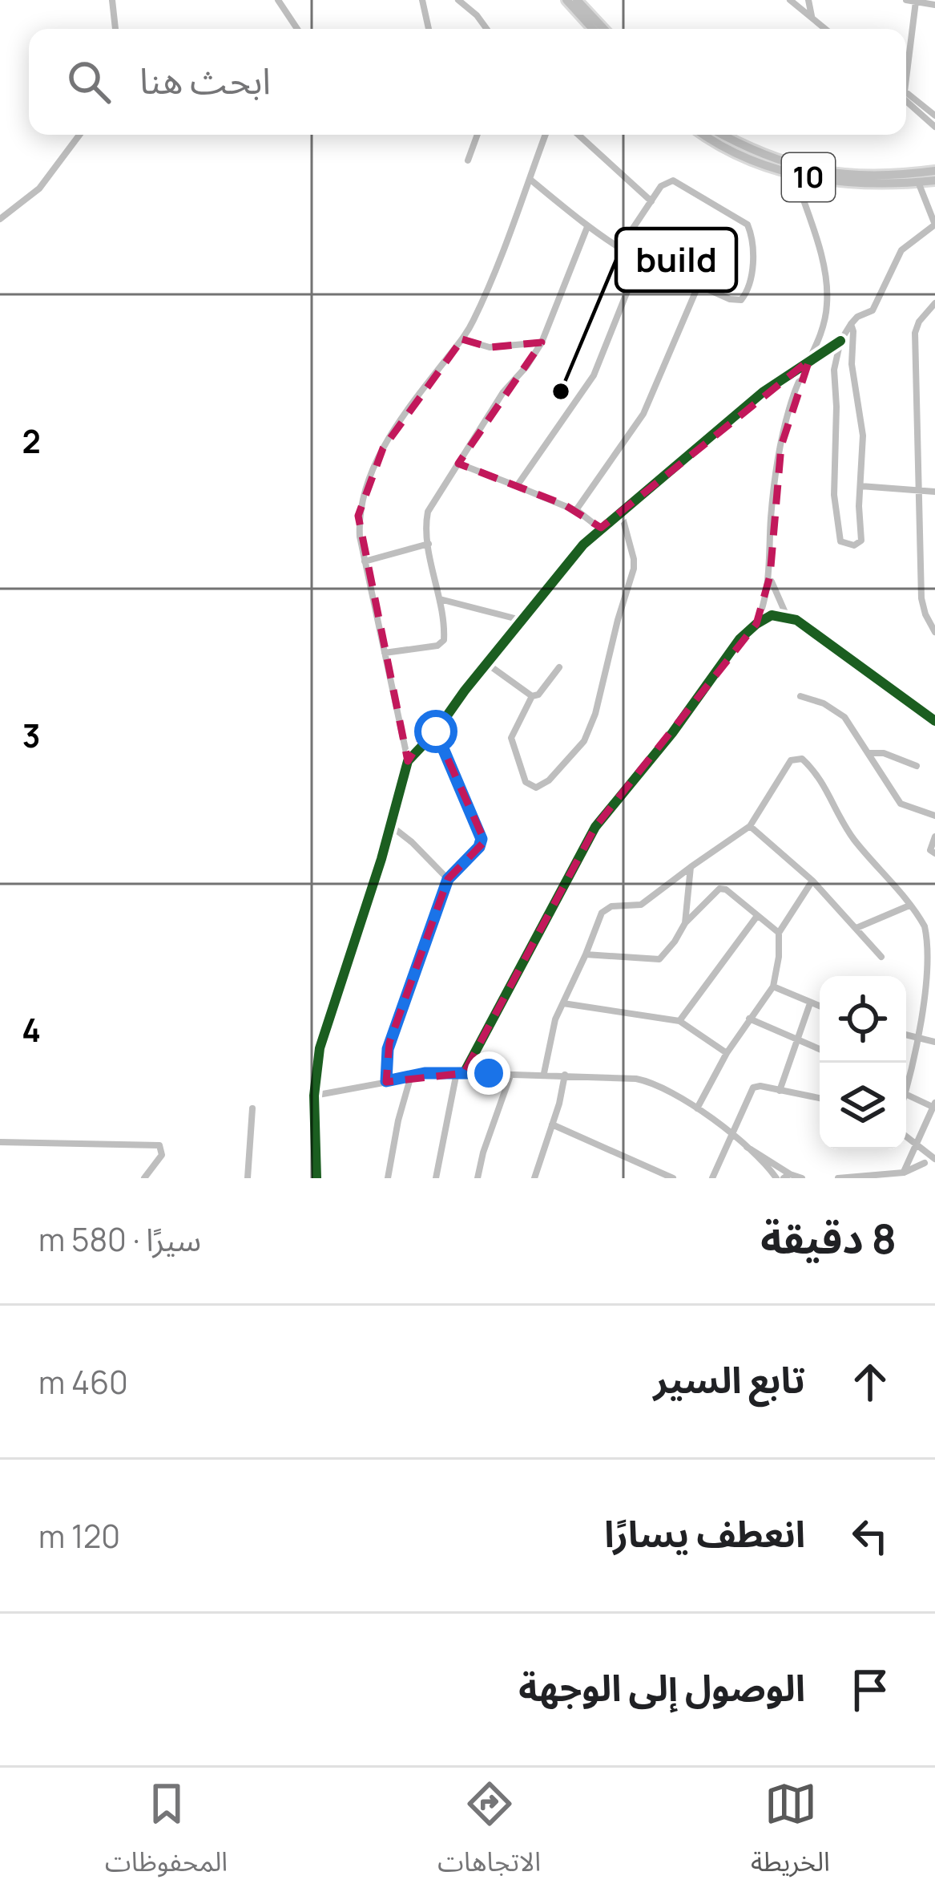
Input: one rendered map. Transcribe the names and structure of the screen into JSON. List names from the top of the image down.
{
  "streets": {
    "highway": ["10"]
  },
  "places": ["build"],
  "page": {
    "search": "ابحث هنا",
    "heading": ["8 دقيقة", "سيرًا · 580 m"],
    "list": [
      ["تابع السير", "460 m"],
      ["انعطف يسارًا", "120 m"],
      "الوصول إلى الوجهة"
    ],
    "nav": ["الخريطة", "الاتجاهات", "المحفوظات"]
  },
  "grid": {
    "rows": ["2", "3", "4"]
  }
}
